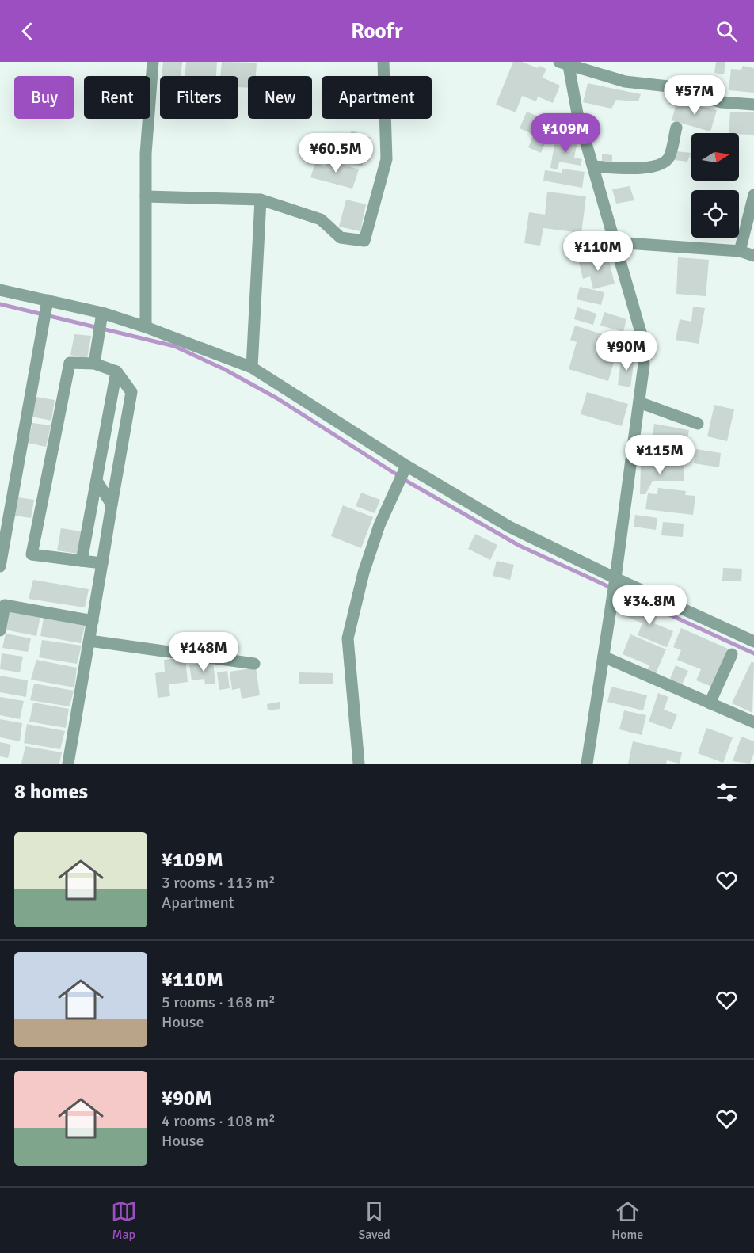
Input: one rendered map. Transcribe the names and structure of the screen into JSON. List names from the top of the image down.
{
  "north": "right",
  "page": {
    "header": "Roofr",
    "price": [
      "¥57M",
      "¥109M",
      "¥60.5M",
      "¥110M",
      "¥90M",
      "¥115M",
      "¥34.8M",
      "¥148M"
    ],
    "chip": [
      "Buy",
      "Rent",
      "Filters",
      "New",
      "Apartment"
    ],
    "heading": "8 homes",
    "list": [
      {
        "name": "¥109M",
        "note": "3 rooms · 113 m² · Apartment"
      },
      {
        "name": "¥110M",
        "note": "5 rooms · 168 m² · House"
      },
      {
        "name": "¥90M",
        "note": "4 rooms · 108 m² · House"
      }
    ],
    "tabs": ["Map", "Saved", "Home"]
  }
}
